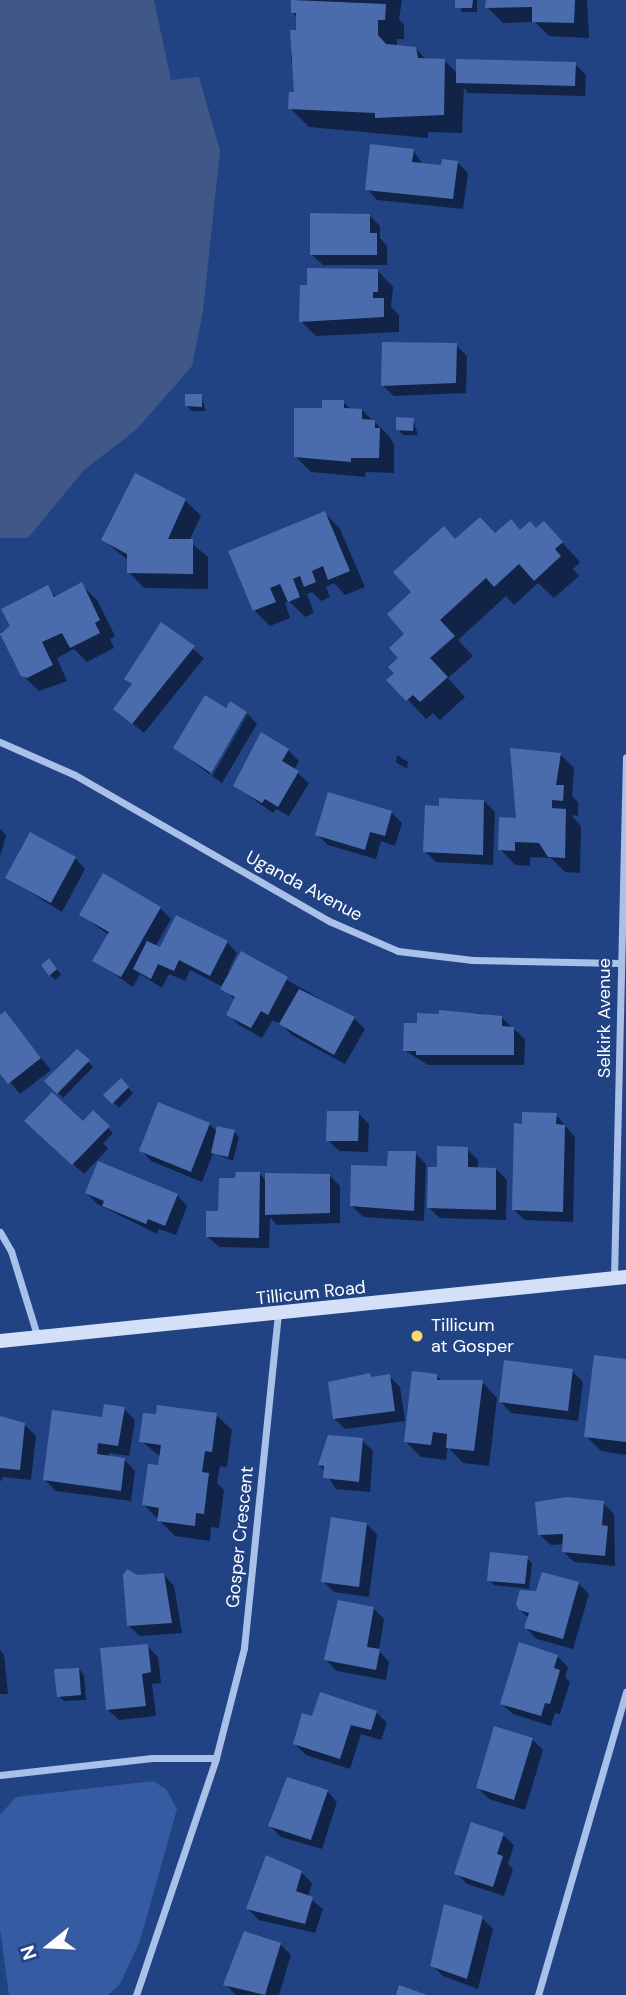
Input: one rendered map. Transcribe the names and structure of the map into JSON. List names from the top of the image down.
{
  "streets": {
    "main road": ["Tillicum Road"],
    "street": ["Uganda Avenue", "Selkirk Avenue", "Gosper Crescent"]
  },
  "crossings": [
    ["Uganda Avenue", "Selkirk Avenue"],
    ["Selkirk Avenue", "Tillicum Road"],
    ["Tillicum Road", "Gosper Crescent"]
  ],
  "places": ["Tillicum at Gosper"],
  "north": "left"
}
